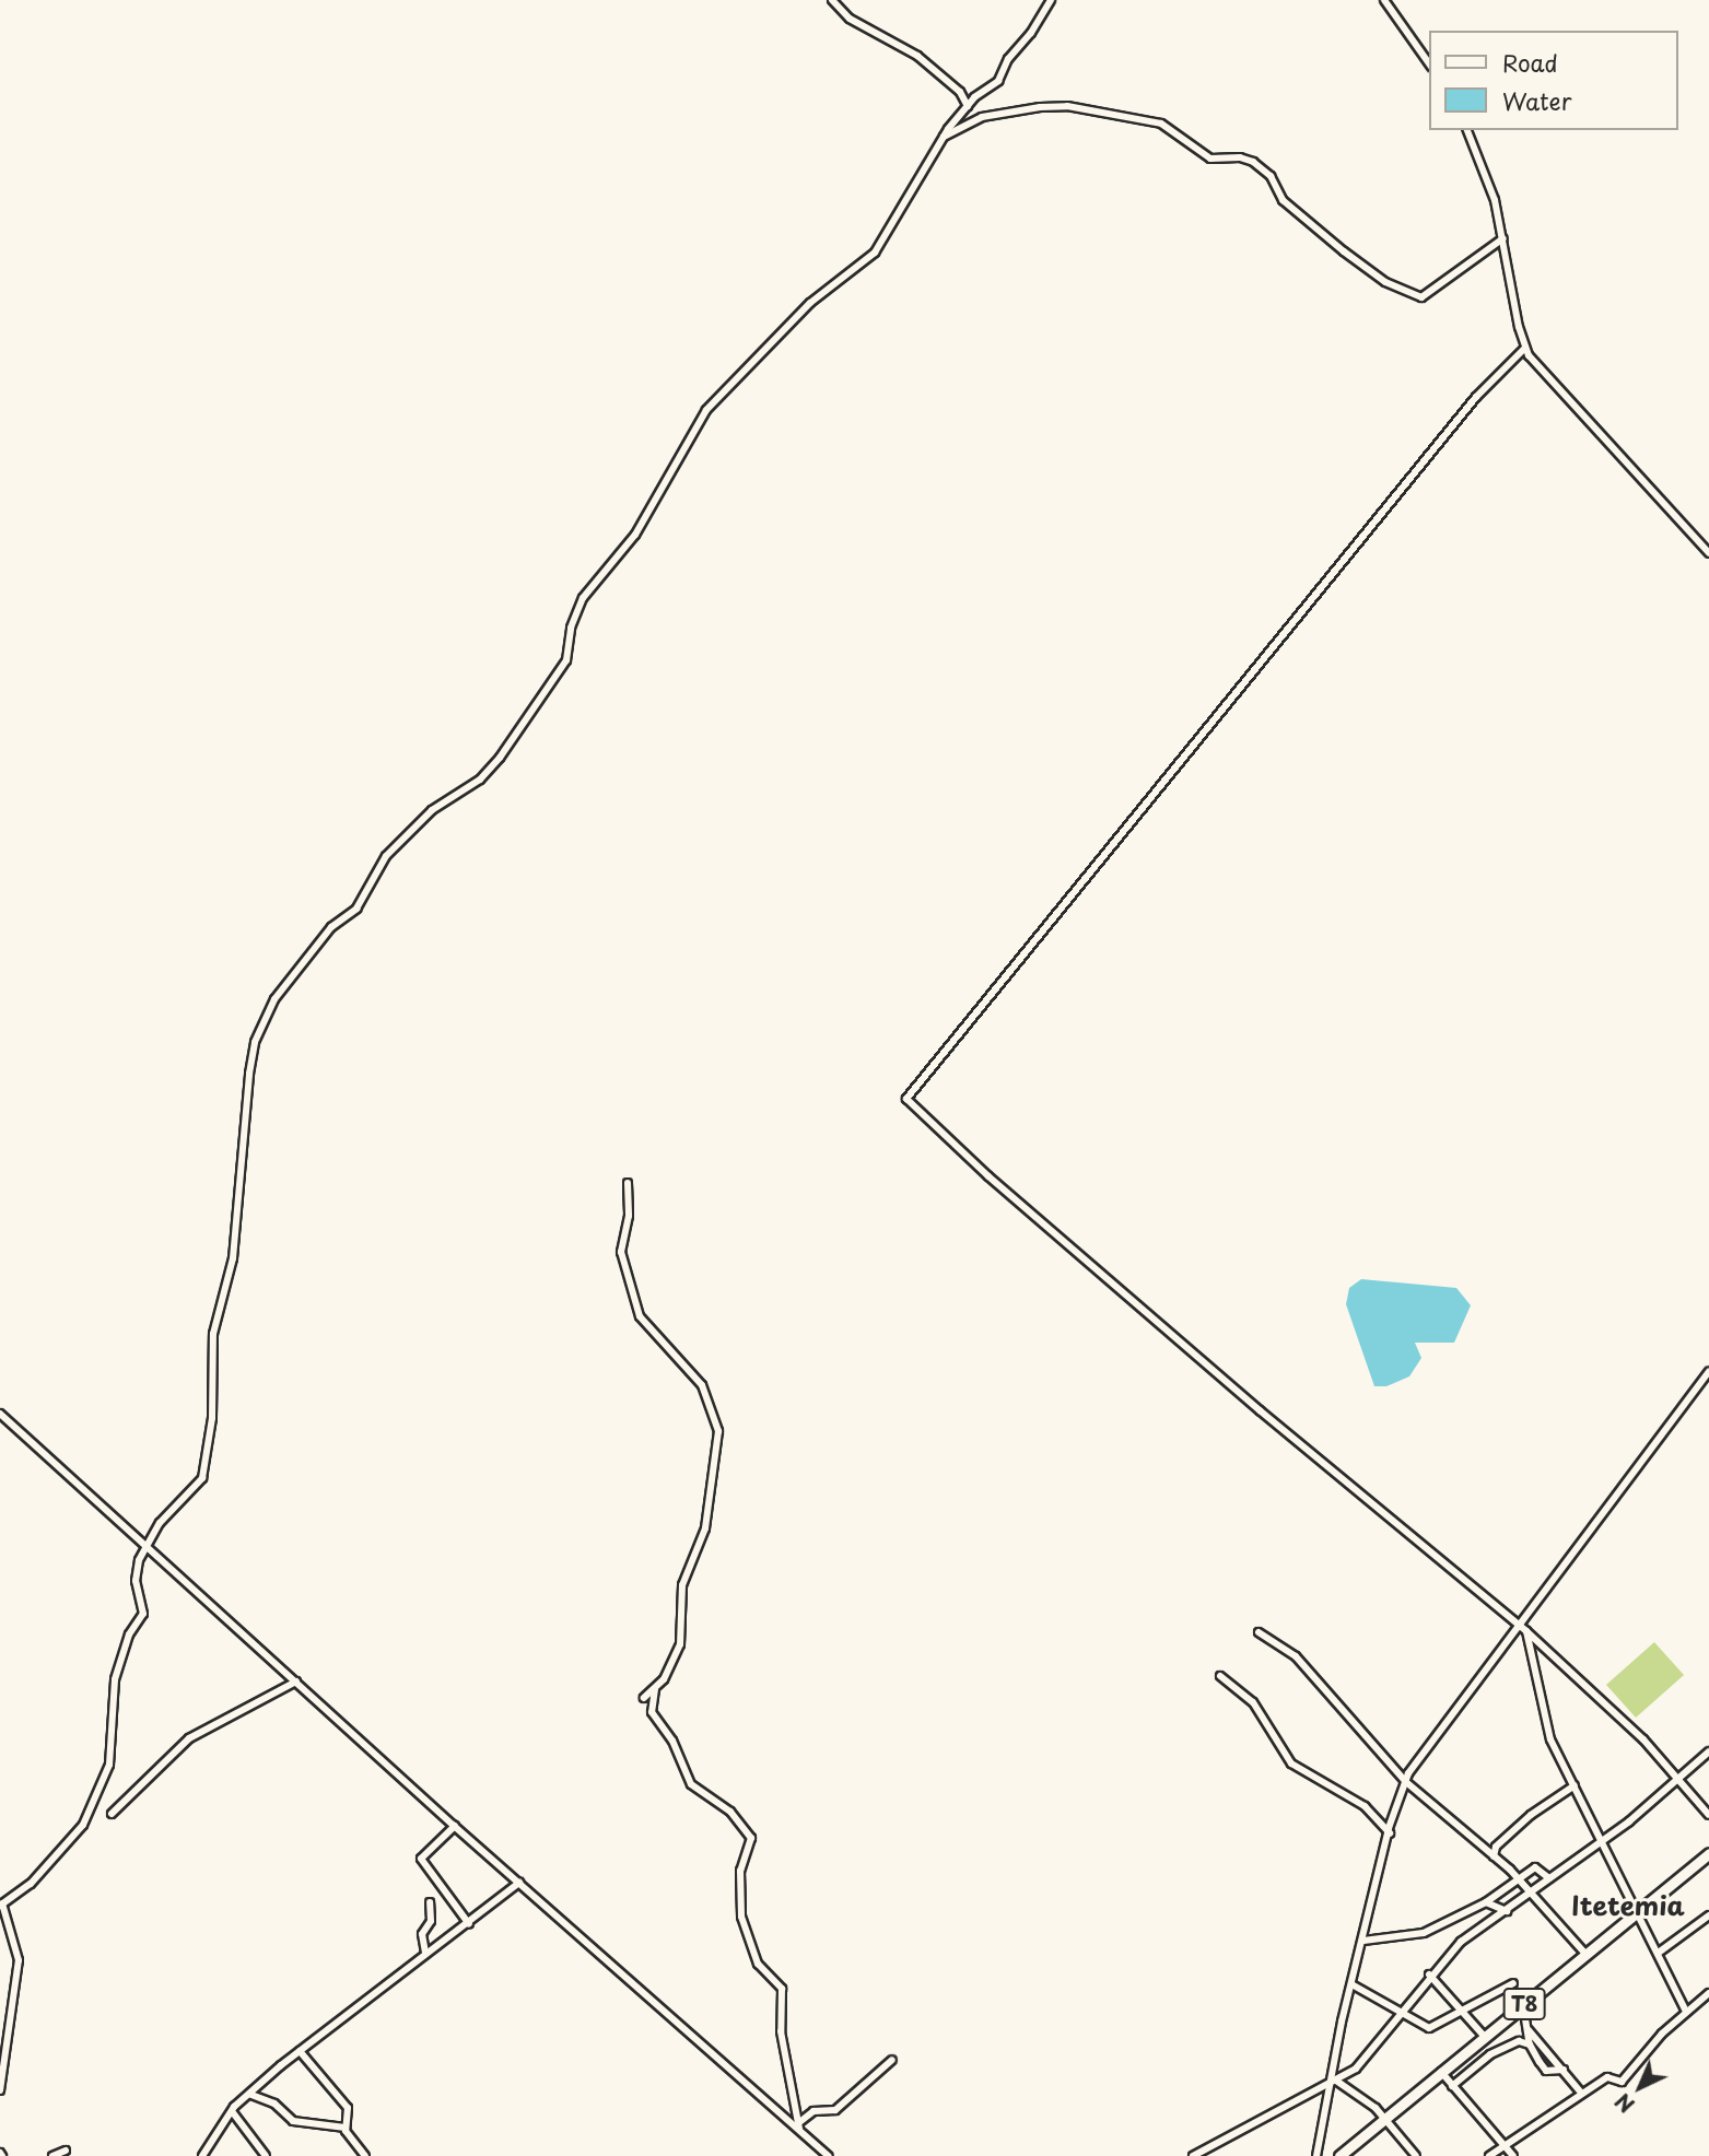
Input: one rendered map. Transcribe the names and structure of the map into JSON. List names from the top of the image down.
{
  "streets": {
    "highway": ["T8"]
  },
  "districts": ["Itetemia"],
  "legend": ["Road", "Water"],
  "north": "bottom left"
}
